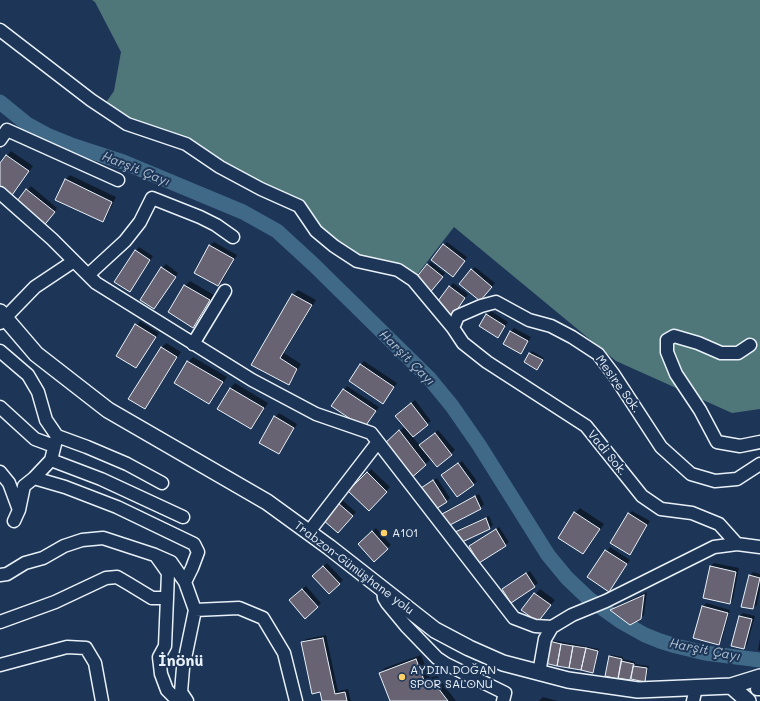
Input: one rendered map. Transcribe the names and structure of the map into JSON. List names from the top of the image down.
{
  "streets": {
    "main road": ["Trabzon-Gümüşhane yolu"],
    "street": ["Mesire Sok.", "Vadi Sok."]
  },
  "crossings": [
    ["Mesire Sok.", "Vadi Sok."]
  ],
  "districts": ["İnönü"],
  "water": ["Harşit Çayı"],
  "places": ["A101", "AYDIN DOĞAN SPOR SALONU"]
}
